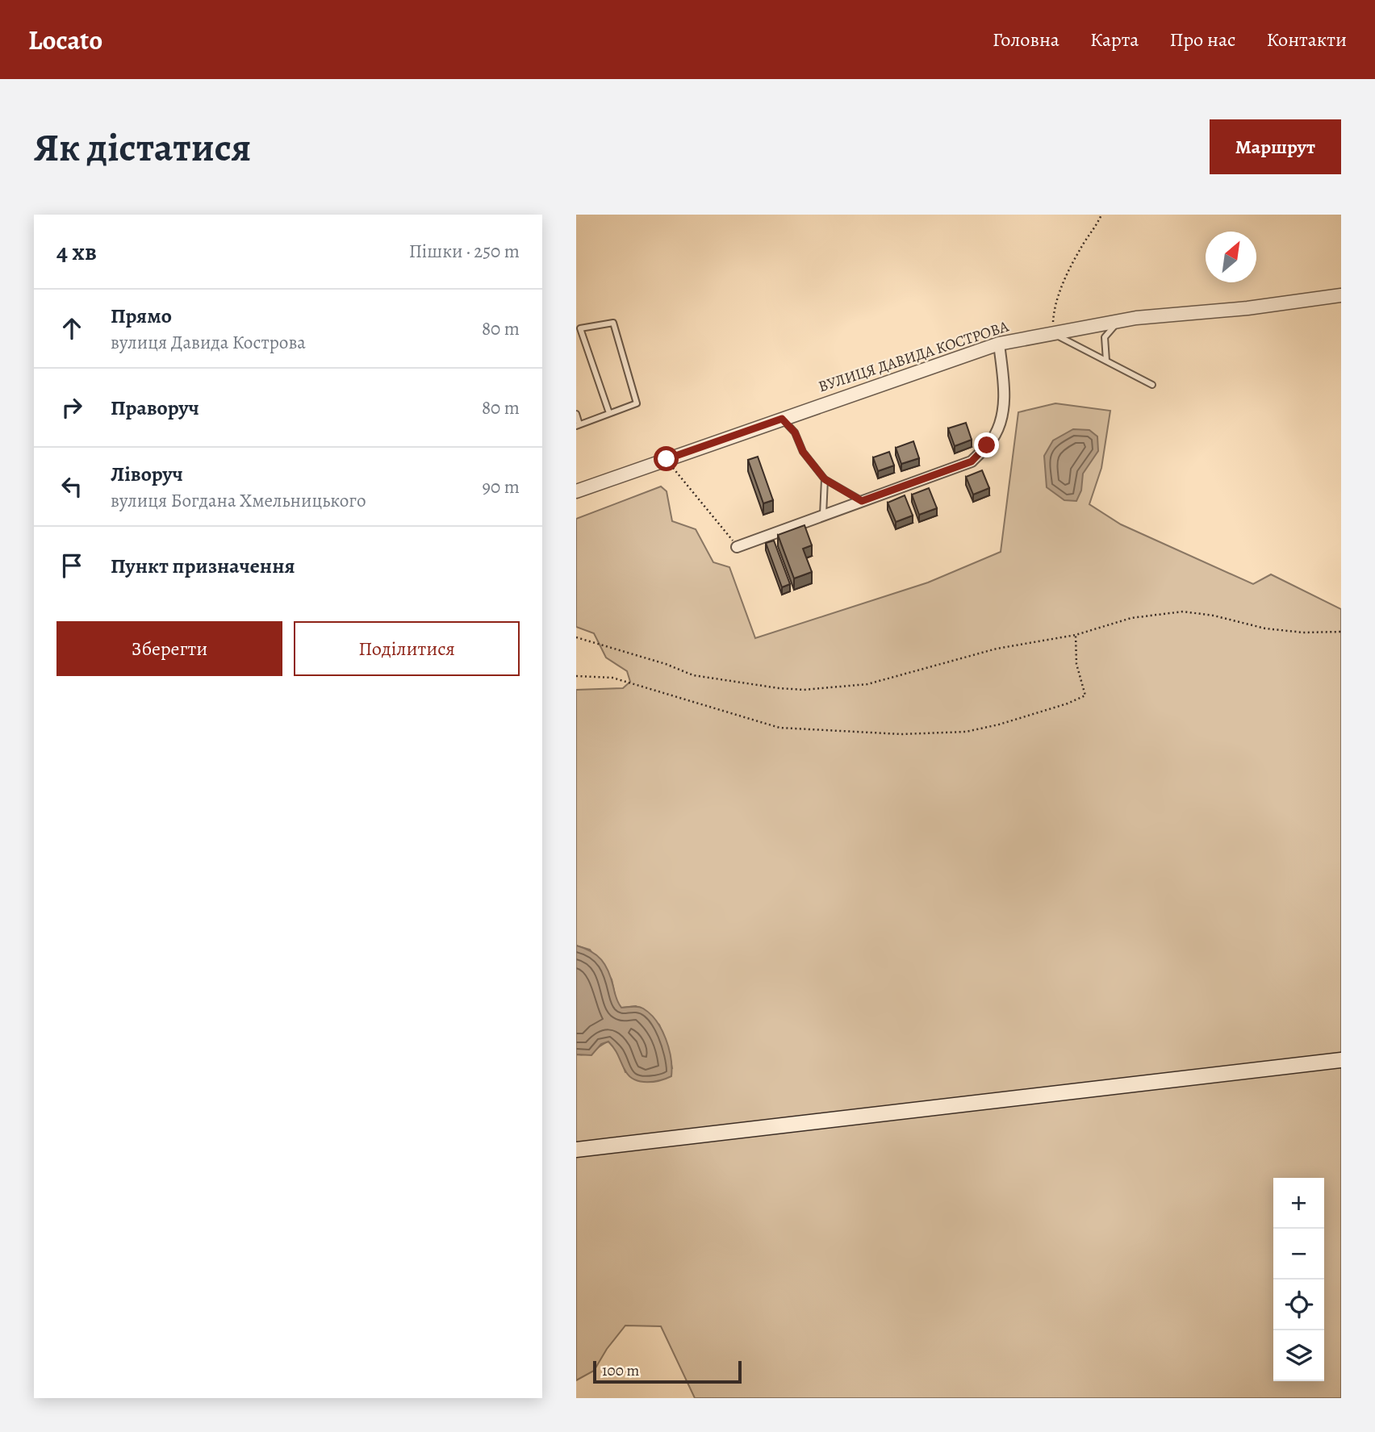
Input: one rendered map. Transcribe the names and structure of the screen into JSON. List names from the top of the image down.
{
  "streets": {
    "street": ["ВУЛИЦЯ ДАВИДА КОСТРОВА"]
  },
  "scale_bar": "100 m",
  "north": "top right",
  "page": {
    "header": "Locato",
    "nav": [
      "Головна",
      "Карта",
      "Про нас",
      "Контакти"
    ],
    "buttons": [
      "Маршрут",
      ["Зберегти", "Поділитися"]
    ],
    "title": "Як дістатися",
    "heading": ["4 хв", "Пішки · 250 m"],
    "list": [
      ["Прямо", "вулиця Давида Кострова", "80 m"],
      ["Праворуч", "80 m"],
      ["Ліворуч", "вулиця Богдана Хмельницького", "90 m"],
      "Пункт призначення"
    ],
    "map_buttons": ["+", "−"],
    "scale": "100 m"
  }
}
